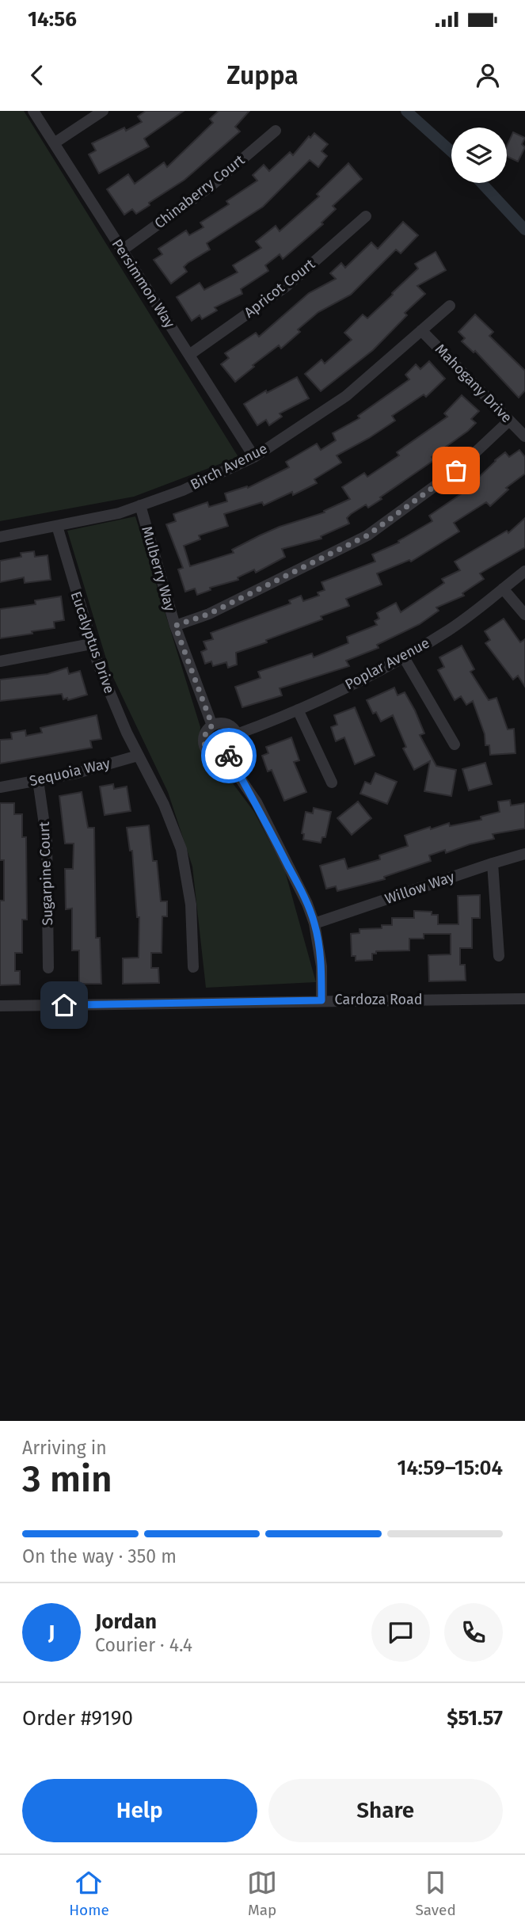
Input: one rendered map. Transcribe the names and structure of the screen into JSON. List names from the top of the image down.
{
  "streets": {
    "street": [
      "Chinaberry Court",
      "Persimmon Way",
      "Apricot Court",
      "Mahogany Drive",
      "Birch Avenue",
      "Mulberry Way",
      "Eucalyptus Drive",
      "Poplar Avenue",
      "Sequoia Way",
      "Sugarpine Court",
      "Willow Way",
      "Cardoza Road"
    ]
  },
  "crossings": [
    ["Chinaberry Court", "Persimmon Way"],
    ["Persimmon Way", "Apricot Court"],
    ["Persimmon Way", "Birch Avenue"],
    ["Mahogany Drive", "Birch Avenue"],
    ["Birch Avenue", "Mulberry Way"],
    ["Birch Avenue", "Eucalyptus Drive"],
    ["Mulberry Way", "Poplar Avenue"],
    ["Eucalyptus Drive", "Sequoia Way"],
    ["Sequoia Way", "Sugarpine Court"]
  ],
  "page": {
    "status": "14:56",
    "header": "Zuppa",
    "heading": ["3 min", "Arriving in", "14:59–15:04"],
    "panel": [
      "Jordan",
      "Courier · 4.4",
      "Order #9190",
      "$51.57"
    ],
    "bar": "On the way · 350 m",
    "round": "J",
    "buttons": ["Help", "Share"],
    "tabs": ["Home", "Map", "Saved"]
  }
}
